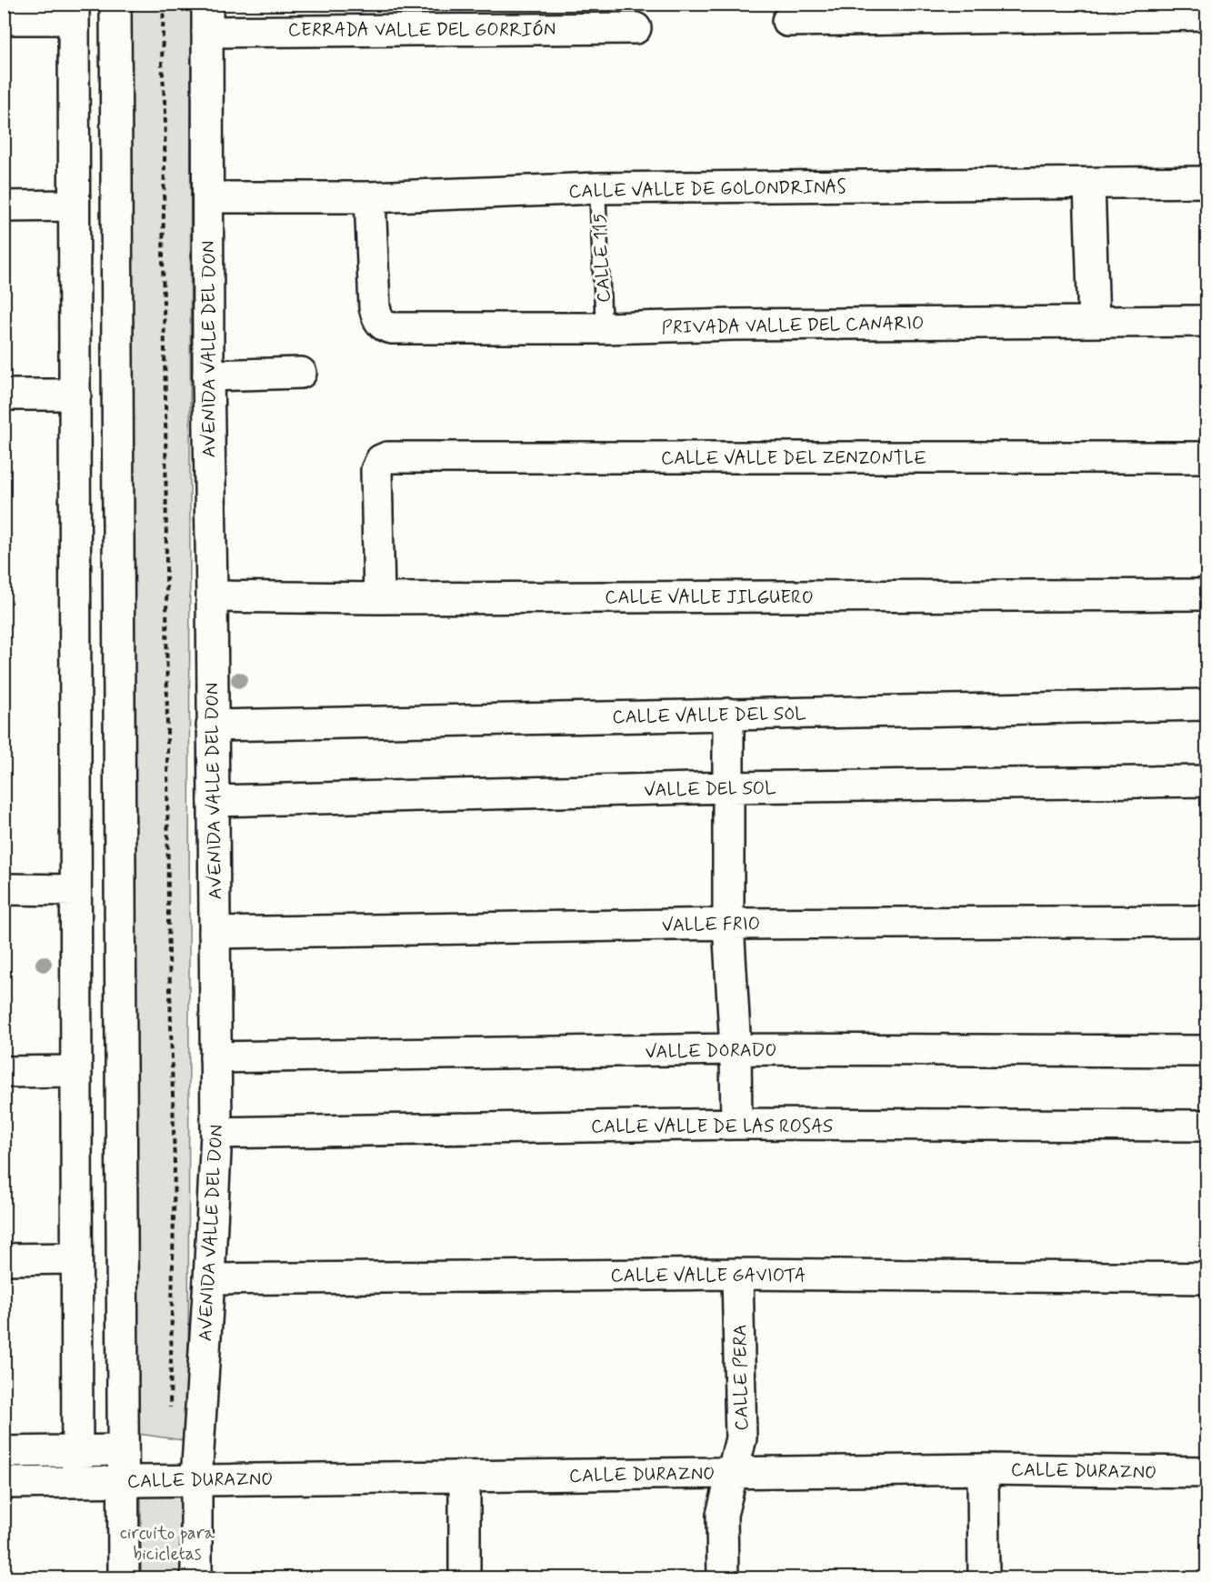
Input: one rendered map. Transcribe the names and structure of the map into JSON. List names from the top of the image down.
{
  "streets": {
    "street": [
      "CERRADA VALLE DEL GORRIÓN",
      "CALLE VALLE DE GOLONDRINAS",
      "PRIVADA VALLE DEL CANARIO",
      "AVENIDA VALLE DEL DON",
      "CALLE VALLE DEL ZENZONTLE",
      "CALLE VALLE JILGUERO",
      "CALLE VALLE DEL SOL",
      "VALLE DEL SOL",
      "VALLE FRIO",
      "VALLE DORADO",
      "CALLE VALLE DE LAS ROSAS",
      "CALLE VALLE GAVIOTA",
      "CALLE PERA",
      "CALLE DURAZNO"
    ],
    "lane": ["CALLE 115"]
  },
  "crossings": [
    ["CERRADA VALLE DEL GORRIÓN", "AVENIDA VALLE DEL DON"],
    ["CALLE VALLE DE GOLONDRINAS", "CALLE 115"],
    ["CALLE VALLE DE GOLONDRINAS", "PRIVADA VALLE DEL CANARIO"],
    ["CALLE VALLE DE GOLONDRINAS", "AVENIDA VALLE DEL DON"],
    ["CALLE 115", "PRIVADA VALLE DEL CANARIO"],
    ["AVENIDA VALLE DEL DON", "CALLE VALLE JILGUERO"],
    ["AVENIDA VALLE DEL DON", "CALLE VALLE DEL SOL"],
    ["AVENIDA VALLE DEL DON", "VALLE DEL SOL"],
    ["AVENIDA VALLE DEL DON", "VALLE FRIO"],
    ["AVENIDA VALLE DEL DON", "VALLE DORADO"],
    ["AVENIDA VALLE DEL DON", "CALLE VALLE DE LAS ROSAS"],
    ["AVENIDA VALLE DEL DON", "CALLE VALLE GAVIOTA"],
    ["AVENIDA VALLE DEL DON", "CALLE DURAZNO"],
    ["CALLE VALLE DEL ZENZONTLE", "CALLE VALLE JILGUERO"],
    ["CALLE VALLE GAVIOTA", "CALLE PERA"],
    ["CALLE PERA", "CALLE DURAZNO"]
  ],
  "parks": ["circuito para bicicletas"]
}
